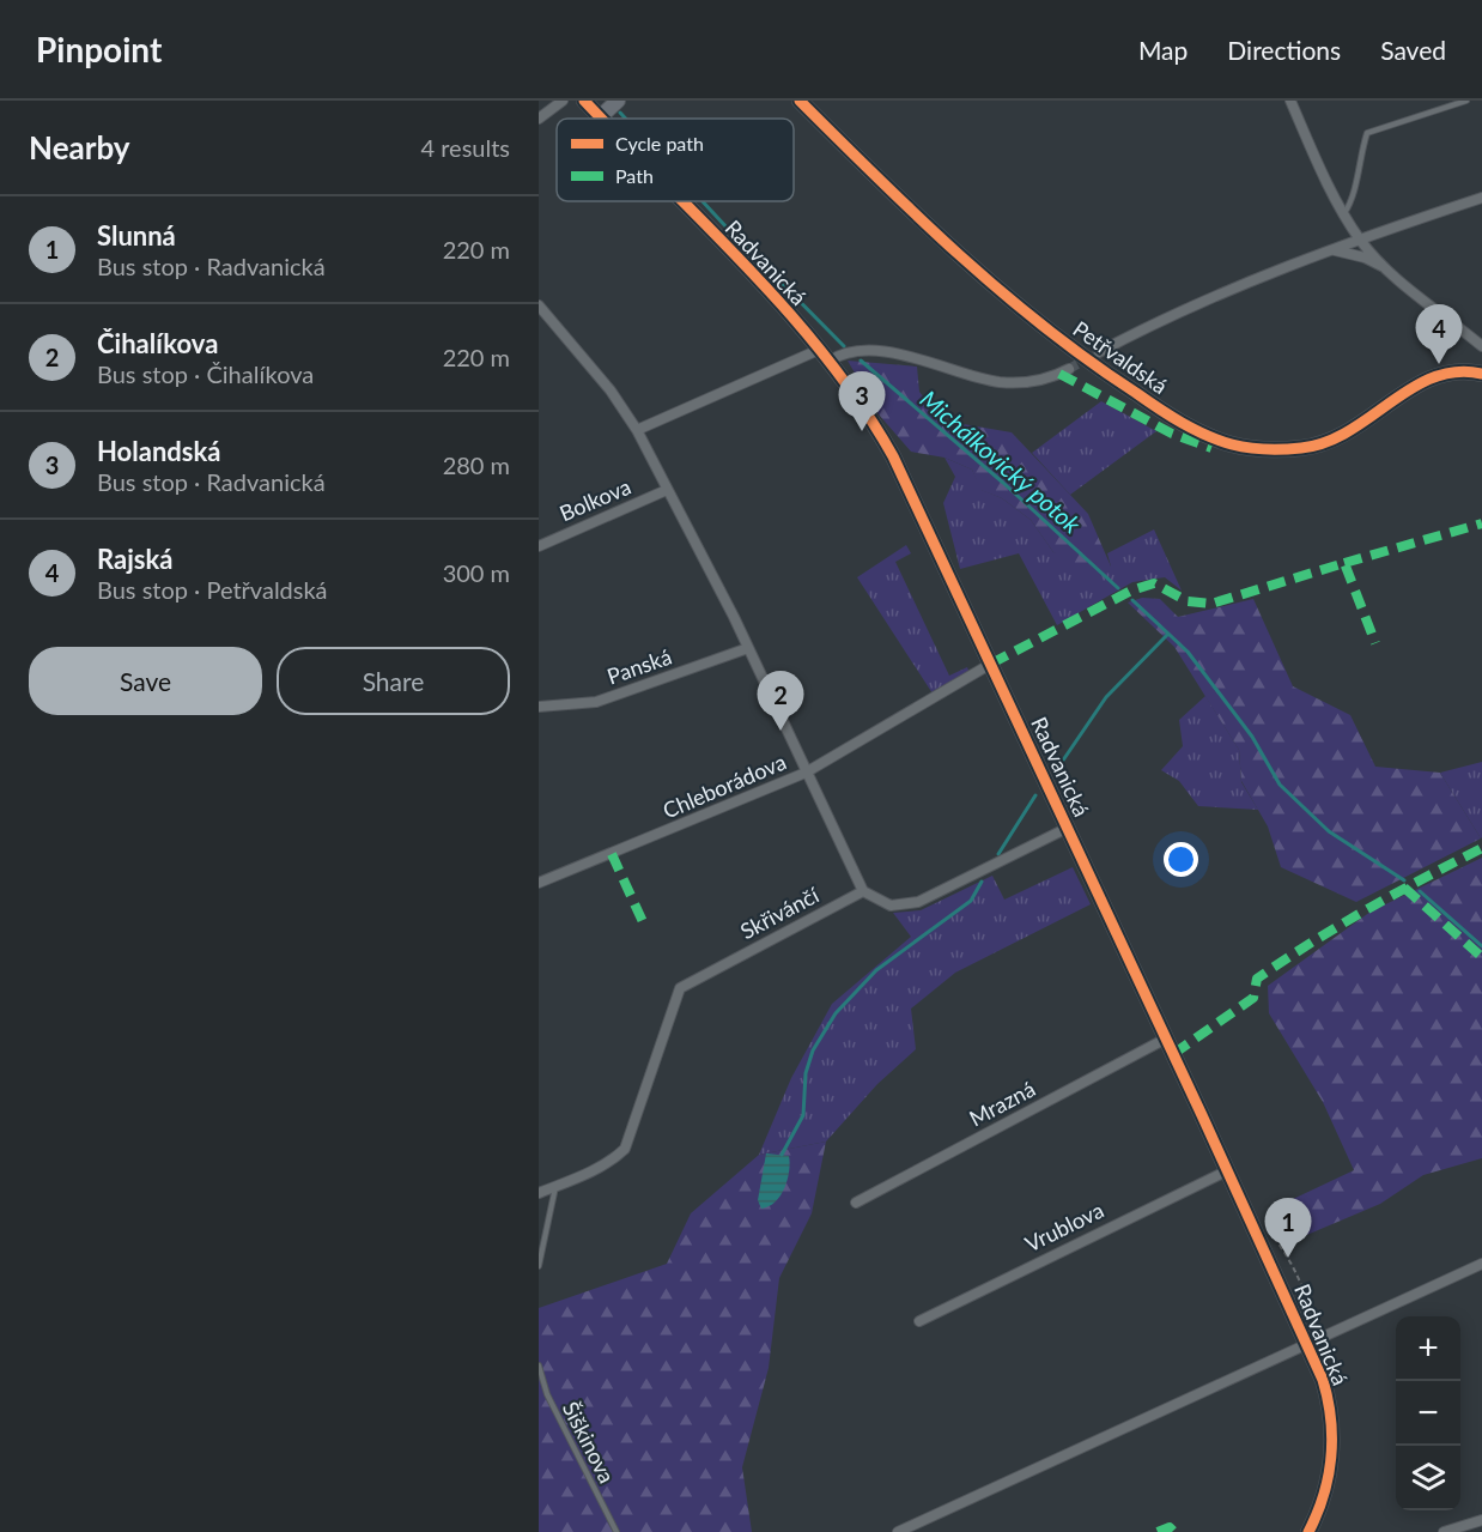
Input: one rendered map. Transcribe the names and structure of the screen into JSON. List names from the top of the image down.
{
  "streets": {
    "street": [
      "Radvanická",
      "Petřvaldská",
      "Bolkova",
      "Panská",
      "Chleborádova",
      "Skřivánčí",
      "Mrazná",
      "Vrublova"
    ],
    "lane": ["Šiškinova"]
  },
  "crossings": [
    ["Radvanická", "Chleborádova"],
    ["Radvanická", "Mrazná"],
    ["Radvanická", "Vrublova"]
  ],
  "water": ["Michálkovický potok"],
  "legend": ["Cycle path", "Path"],
  "page": {
    "header": "Pinpoint",
    "nav": ["Map", "Directions", "Saved"],
    "heading": ["Nearby", "4 results"],
    "list": [
      {
        "mark": "1",
        "name": "Slunná",
        "note": "Bus stop · Radvanická",
        "value": "220 m"
      },
      {
        "mark": "2",
        "name": "Čihalíkova",
        "note": "Bus stop · Čihalíkova",
        "value": "220 m"
      },
      {
        "mark": "3",
        "name": "Holandská",
        "note": "Bus stop · Radvanická",
        "value": "280 m"
      },
      {
        "mark": "4",
        "name": "Rajská",
        "note": "Bus stop · Petřvaldská",
        "value": "300 m"
      }
    ],
    "pins": [
      "4",
      "3",
      "2",
      "1"
    ],
    "buttons": ["Save", "Share"],
    "map_buttons": ["+", "−"]
  }
}
